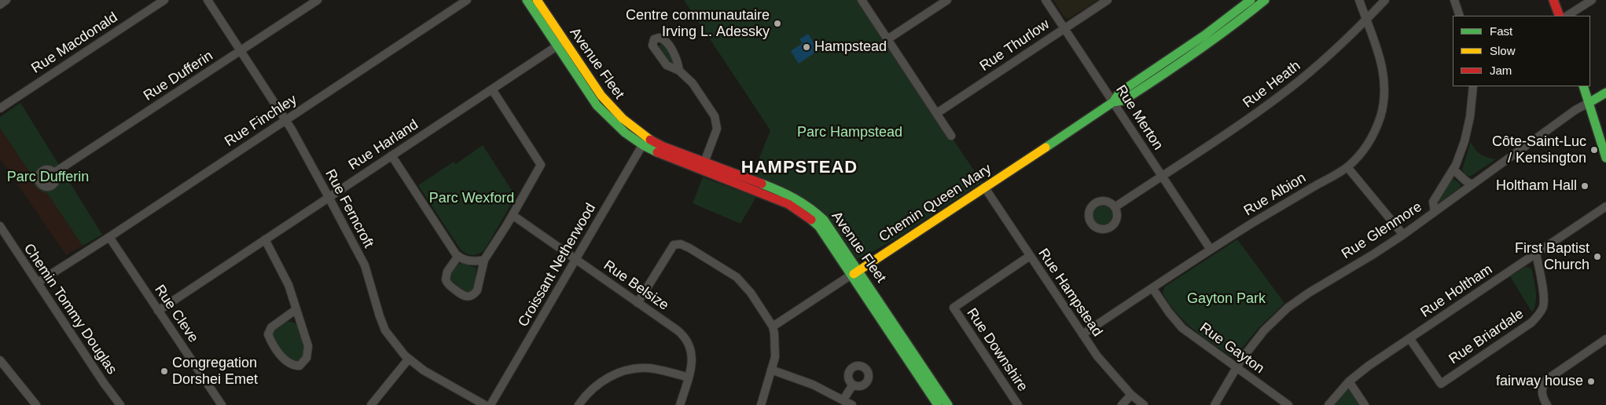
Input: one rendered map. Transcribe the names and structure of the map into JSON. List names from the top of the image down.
{
  "streets": {
    "main road": ["Avenue Fleet", "Chemin Queen Mary"],
    "street": [
      "Rue Macdonald",
      "Rue Thurlow",
      "Rue Dufferin",
      "Rue Heath",
      "Rue Merton",
      "Rue Finchley",
      "Rue Harland",
      "Rue Albion",
      "Rue Ferncroft",
      "Rue Glenmore",
      "Croissant Netherwood",
      "Rue Belsize",
      "Rue Holtham",
      "Rue Hampstead",
      "Chemin Tommy Douglas",
      "Rue Cleve",
      "Rue Briardale",
      "Rue Gayton",
      "Rue Downshire"
    ]
  },
  "crossings": [
    ["Rue Thurlow", "Rue Merton"],
    ["Avenue Fleet", "Rue Harland"],
    ["Avenue Fleet", "Chemin Queen Mary"],
    ["Avenue Fleet", "Croissant Netherwood"],
    ["Rue Dufferin", "Rue Ferncroft"],
    ["Rue Heath", "Rue Merton"],
    ["Rue Heath", "Rue Albion"],
    ["Rue Merton", "Rue Albion"],
    ["Rue Merton", "Chemin Queen Mary"],
    ["Rue Finchley", "Rue Ferncroft"],
    ["Rue Finchley", "Chemin Tommy Douglas"],
    ["Rue Finchley", "Rue Cleve"],
    ["Rue Harland", "Rue Ferncroft"],
    ["Rue Harland", "Rue Cleve"],
    ["Rue Albion", "Rue Hampstead"],
    ["Rue Albion", "Rue Gayton"],
    ["Chemin Queen Mary", "Rue Hampstead"],
    ["Rue Glenmore", "Rue Gayton"],
    ["Croissant Netherwood", "Rue Belsize"],
    ["Rue Holtham", "Rue Briardale"],
    ["Rue Hampstead", "Rue Downshire"]
  ],
  "districts": ["HAMPSTEAD"],
  "parks": [
    "Parc Hampstead",
    "Parc Dufferin",
    "Parc Wexford",
    "Gayton Park"
  ],
  "places": [
    "Centre communautaire Irving L. Adessky",
    "Hampstead",
    "Côte-Saint-Luc / Kensington",
    "Holtham Hall",
    "First Baptist Church",
    "Congregation Dorshei Emet",
    "fairway house"
  ],
  "legend": ["Fast", "Slow", "Jam"]
}
